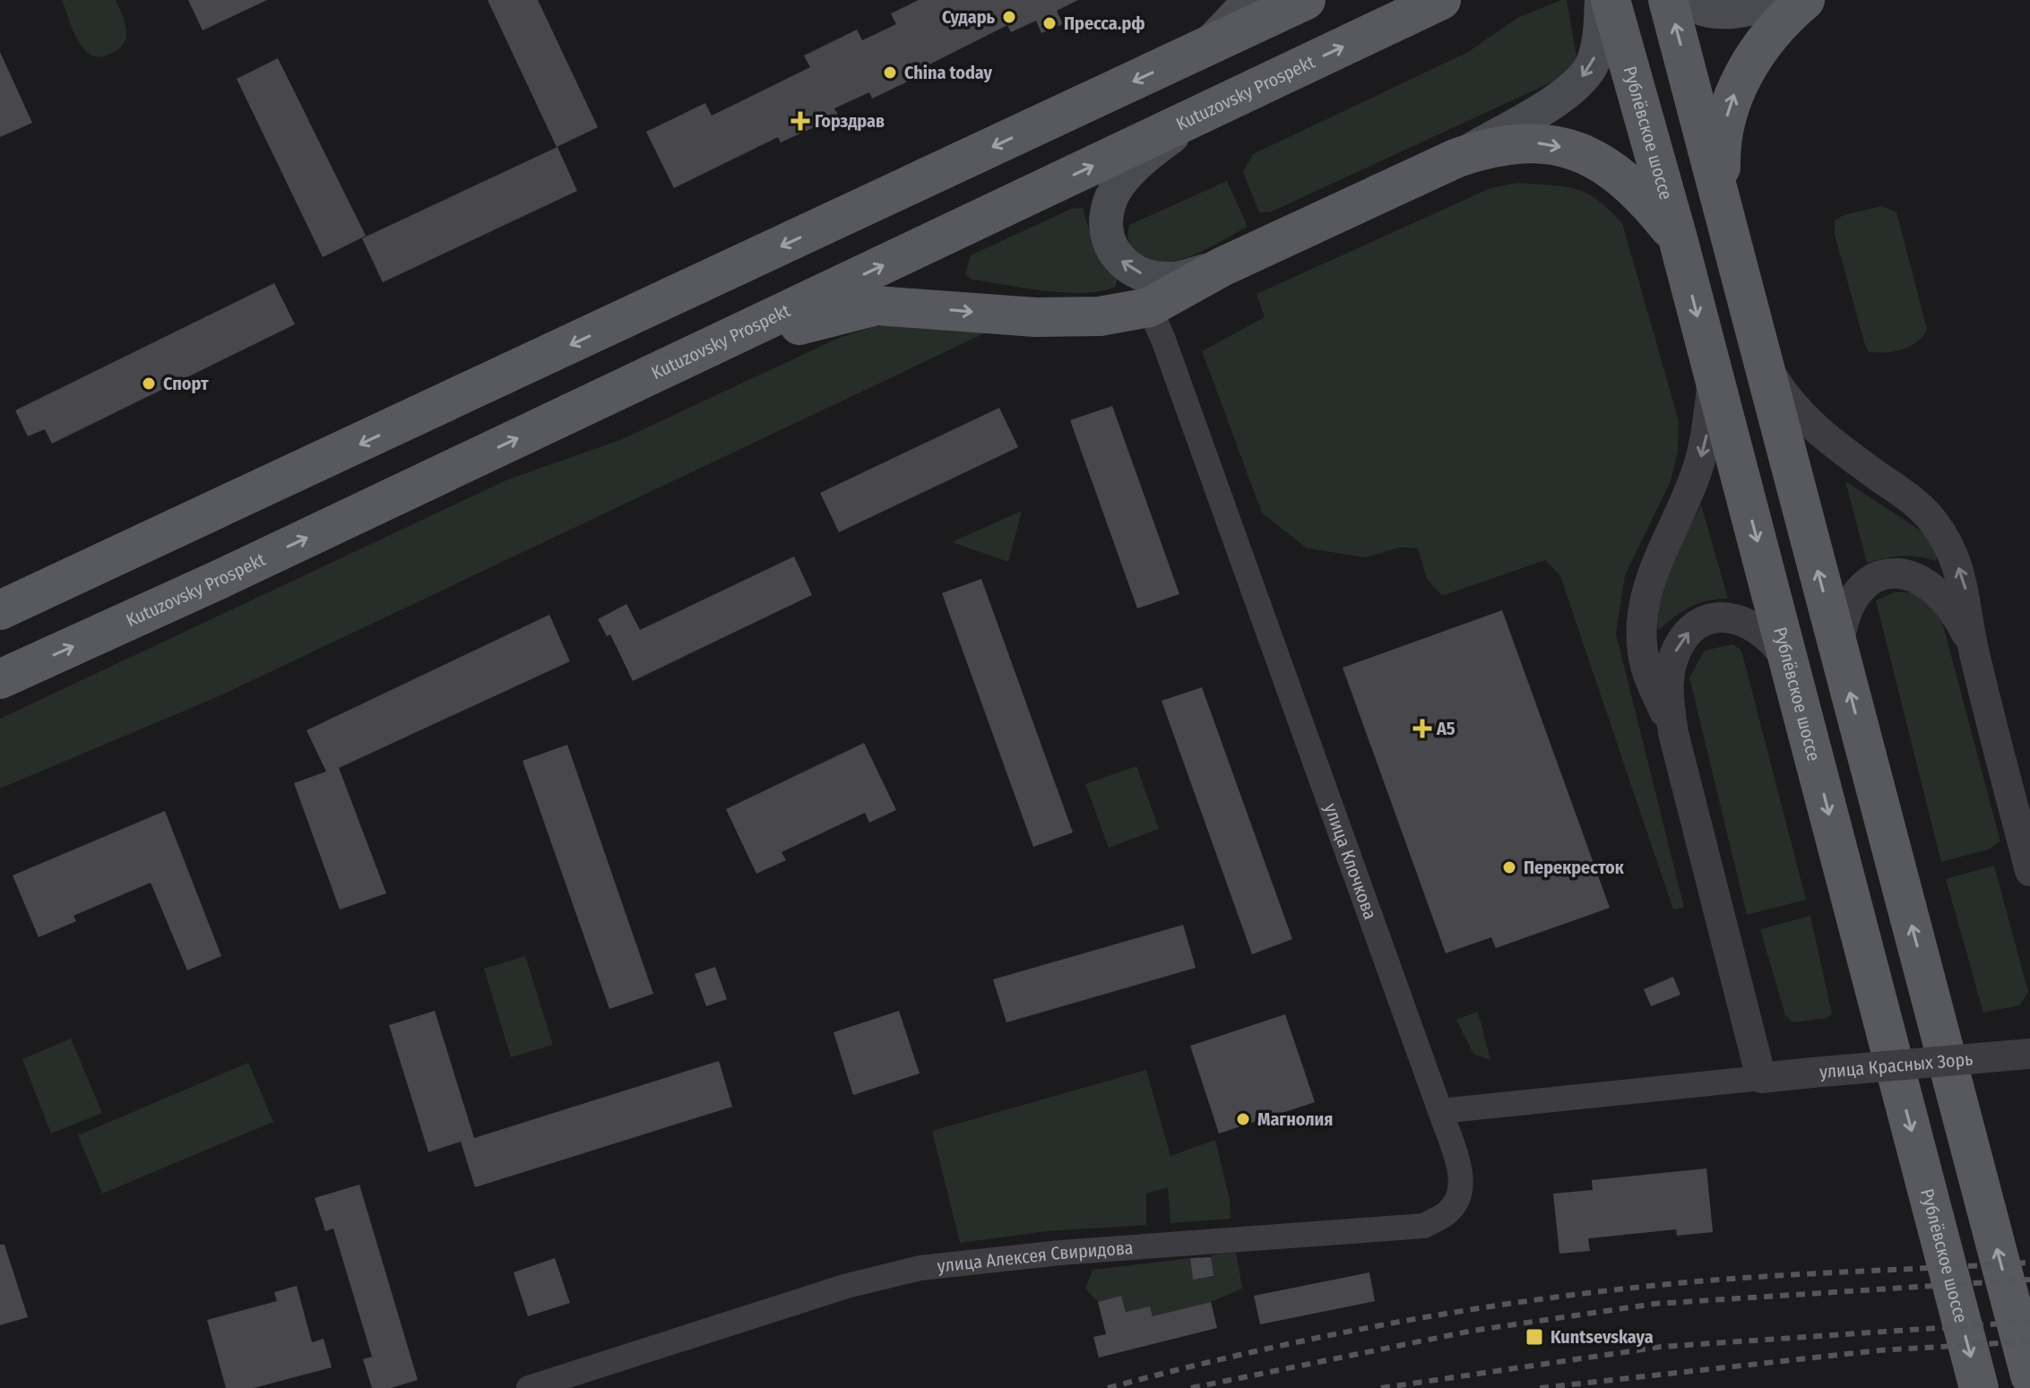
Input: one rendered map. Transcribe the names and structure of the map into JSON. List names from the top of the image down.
{
  "streets": {
    "main road": ["Kutuzovsky Prospekt", "Рублёвское шоссе"],
    "street": ["улица Клочкова", "улица Красных Зорь", "улица Алексея Свиридова"]
  },
  "crossings": [
    ["улица Клочкова", "улица Алексея Свиридова"]
  ],
  "places": {
    "other": [
      "Сударь",
      "Пресса.рф",
      "China today",
      "Спорт",
      "Перекресток",
      "Магнолия"
    ],
    "health": ["Горздрав", "А5"],
    "transit": ["Kuntsevskaya"]
  }
}
